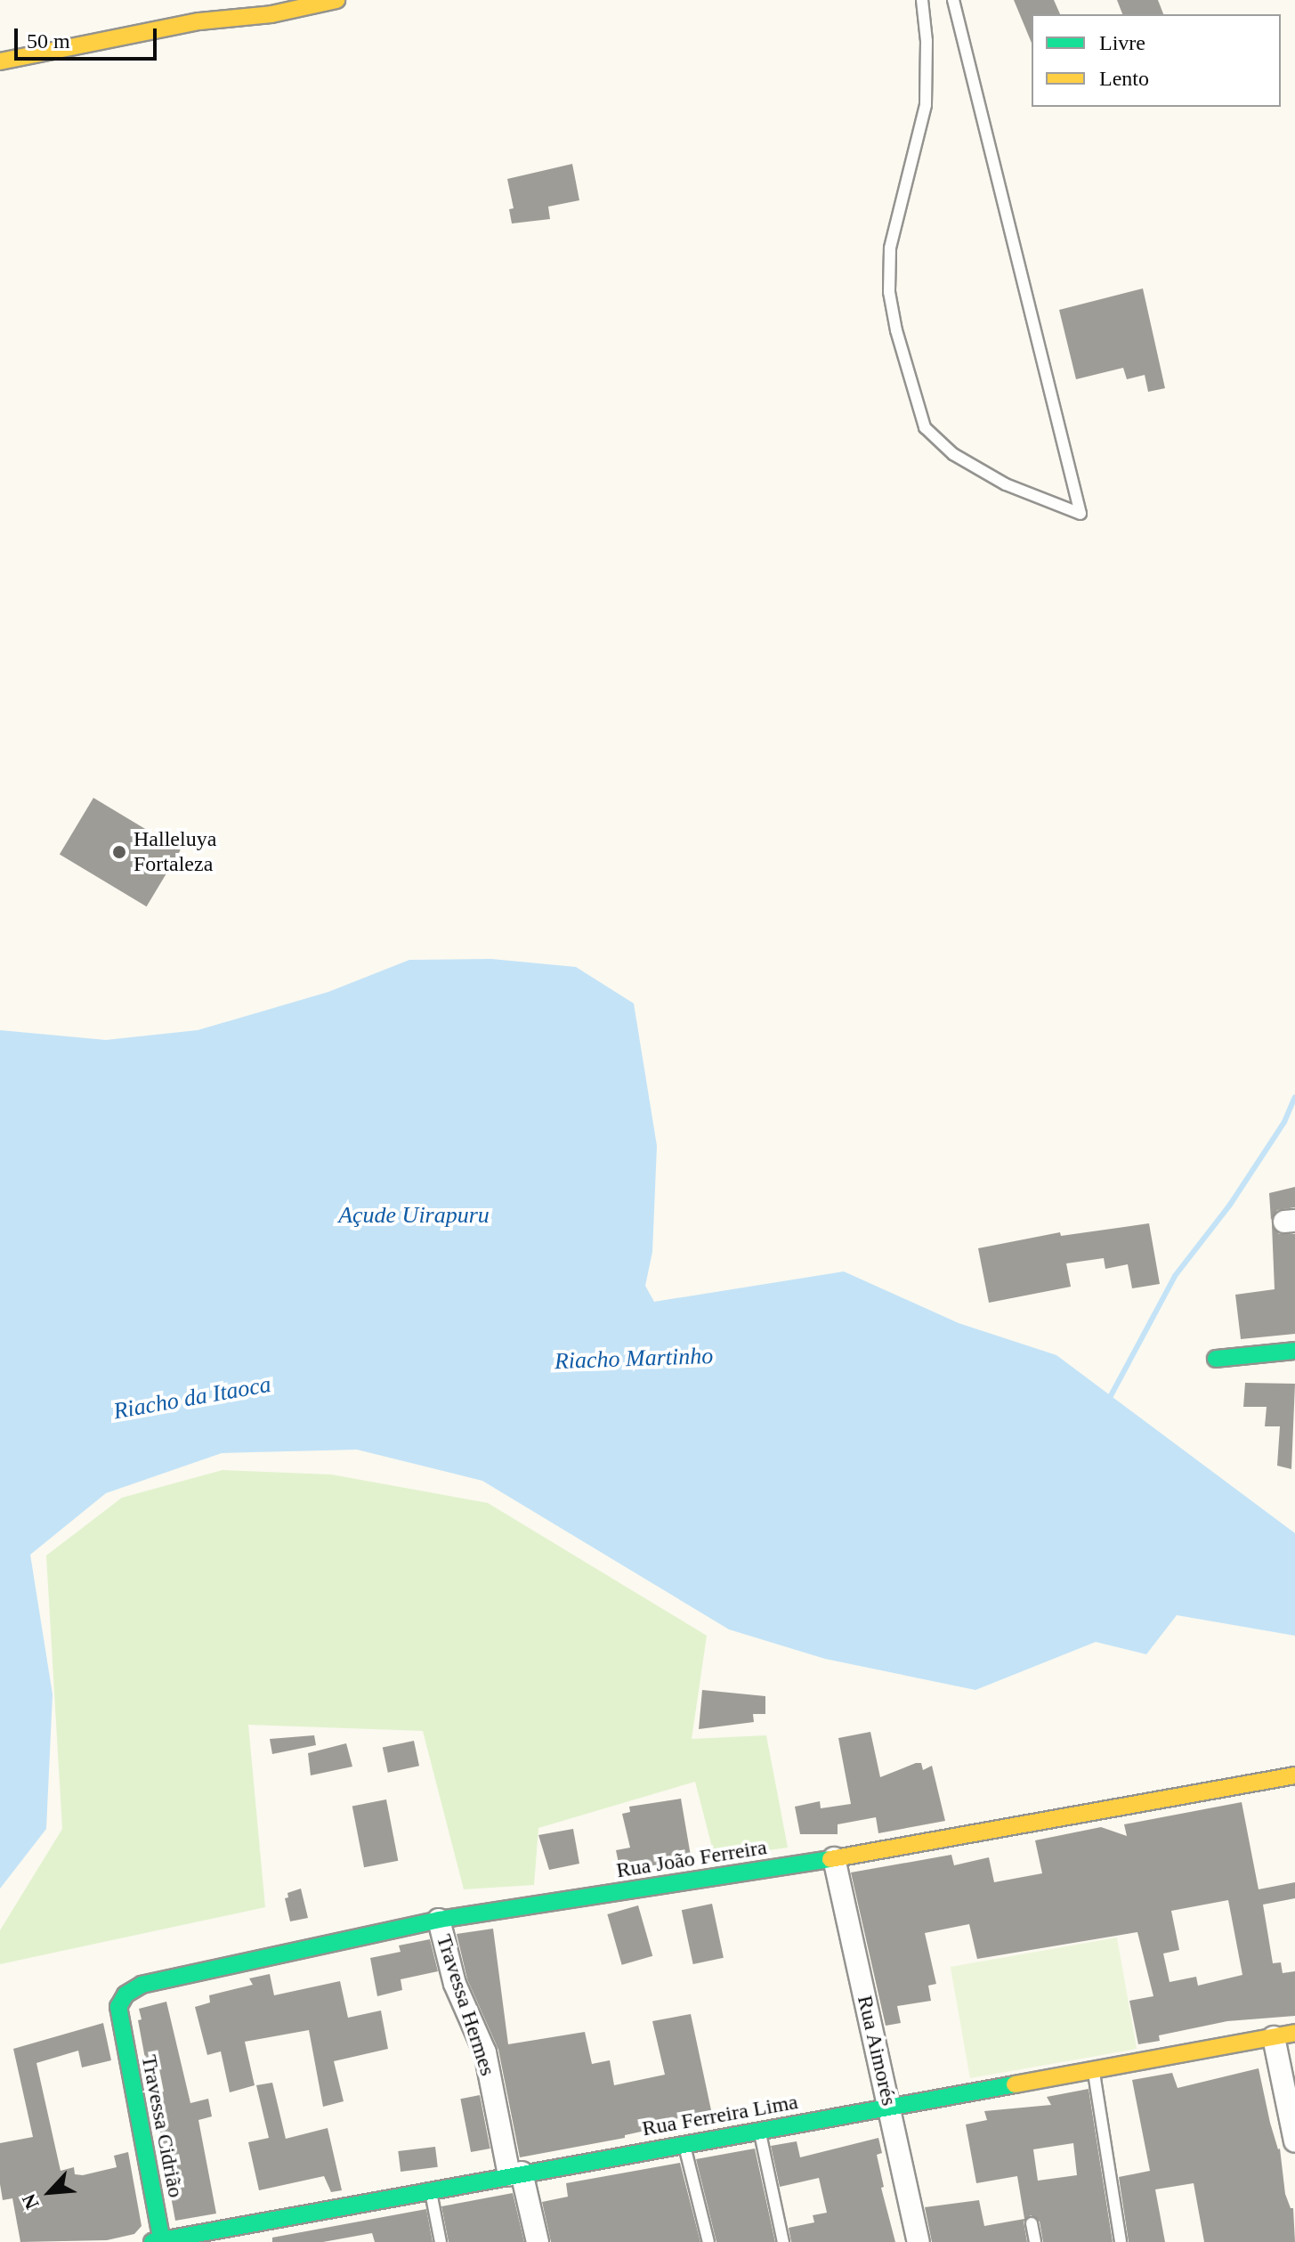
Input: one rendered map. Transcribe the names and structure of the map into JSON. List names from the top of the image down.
{
  "streets": {
    "street": [
      "Rua João Ferreira",
      "Travessa Hermes",
      "Rua Aimorés",
      "Rua Ferreira Lima",
      "Travessa Cidrião"
    ]
  },
  "crossings": [
    ["Rua João Ferreira", "Travessa Hermes"],
    ["Rua João Ferreira", "Rua Aimorés"],
    ["Rua João Ferreira", "Travessa Cidrião"],
    ["Travessa Hermes", "Rua Ferreira Lima"],
    ["Rua Aimorés", "Rua Ferreira Lima"],
    ["Rua Ferreira Lima", "Travessa Cidrião"]
  ],
  "water": ["Açude Uirapuru", "Riacho Martinho", "Riacho da Itaoca"],
  "places": ["Halleluya Fortaleza"],
  "legend": ["Livre", "Lento"],
  "scale_bar": "50 m",
  "north": "bottom left"
}
